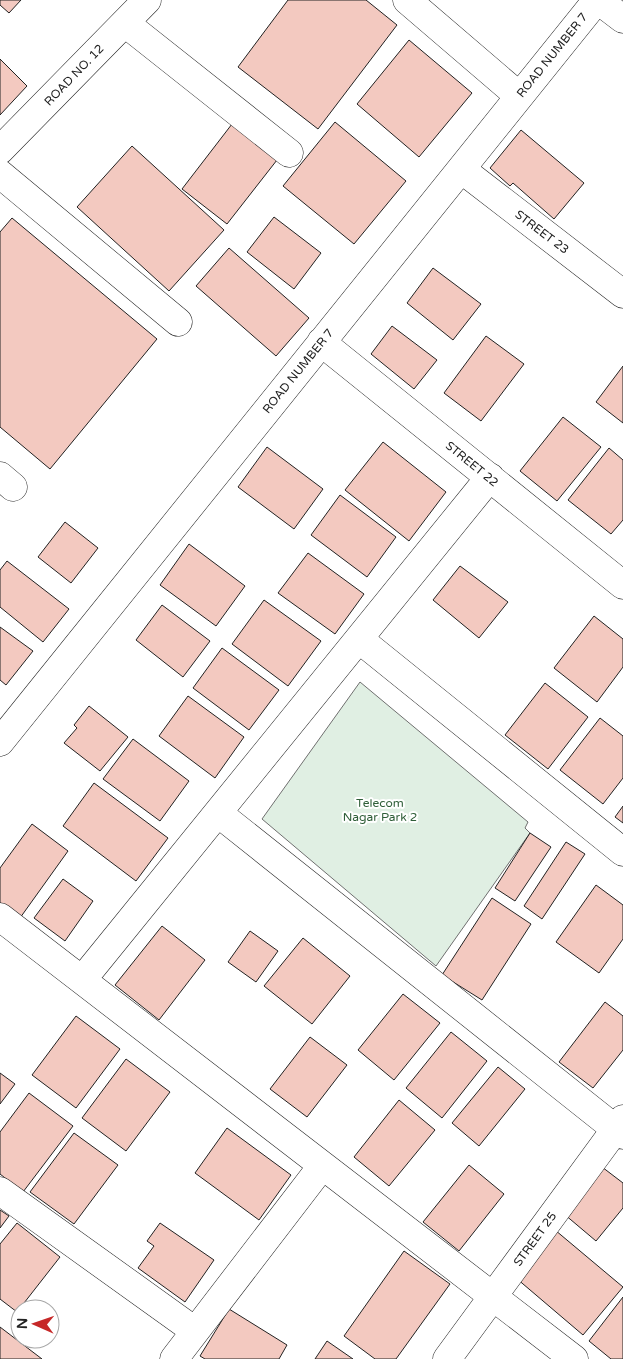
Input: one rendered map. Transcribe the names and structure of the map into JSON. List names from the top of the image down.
{
  "streets": {
    "street": [
      "ROAD NUMBER 7",
      "ROAD NO. 12",
      "STREET 23",
      "STREET 22",
      "STREET 25"
    ]
  },
  "crossings": [
    ["ROAD NUMBER 7", "STREET 23"],
    ["ROAD NUMBER 7", "STREET 22"]
  ],
  "parks": ["Telecom Nagar Park 2"],
  "north": "left"
}
